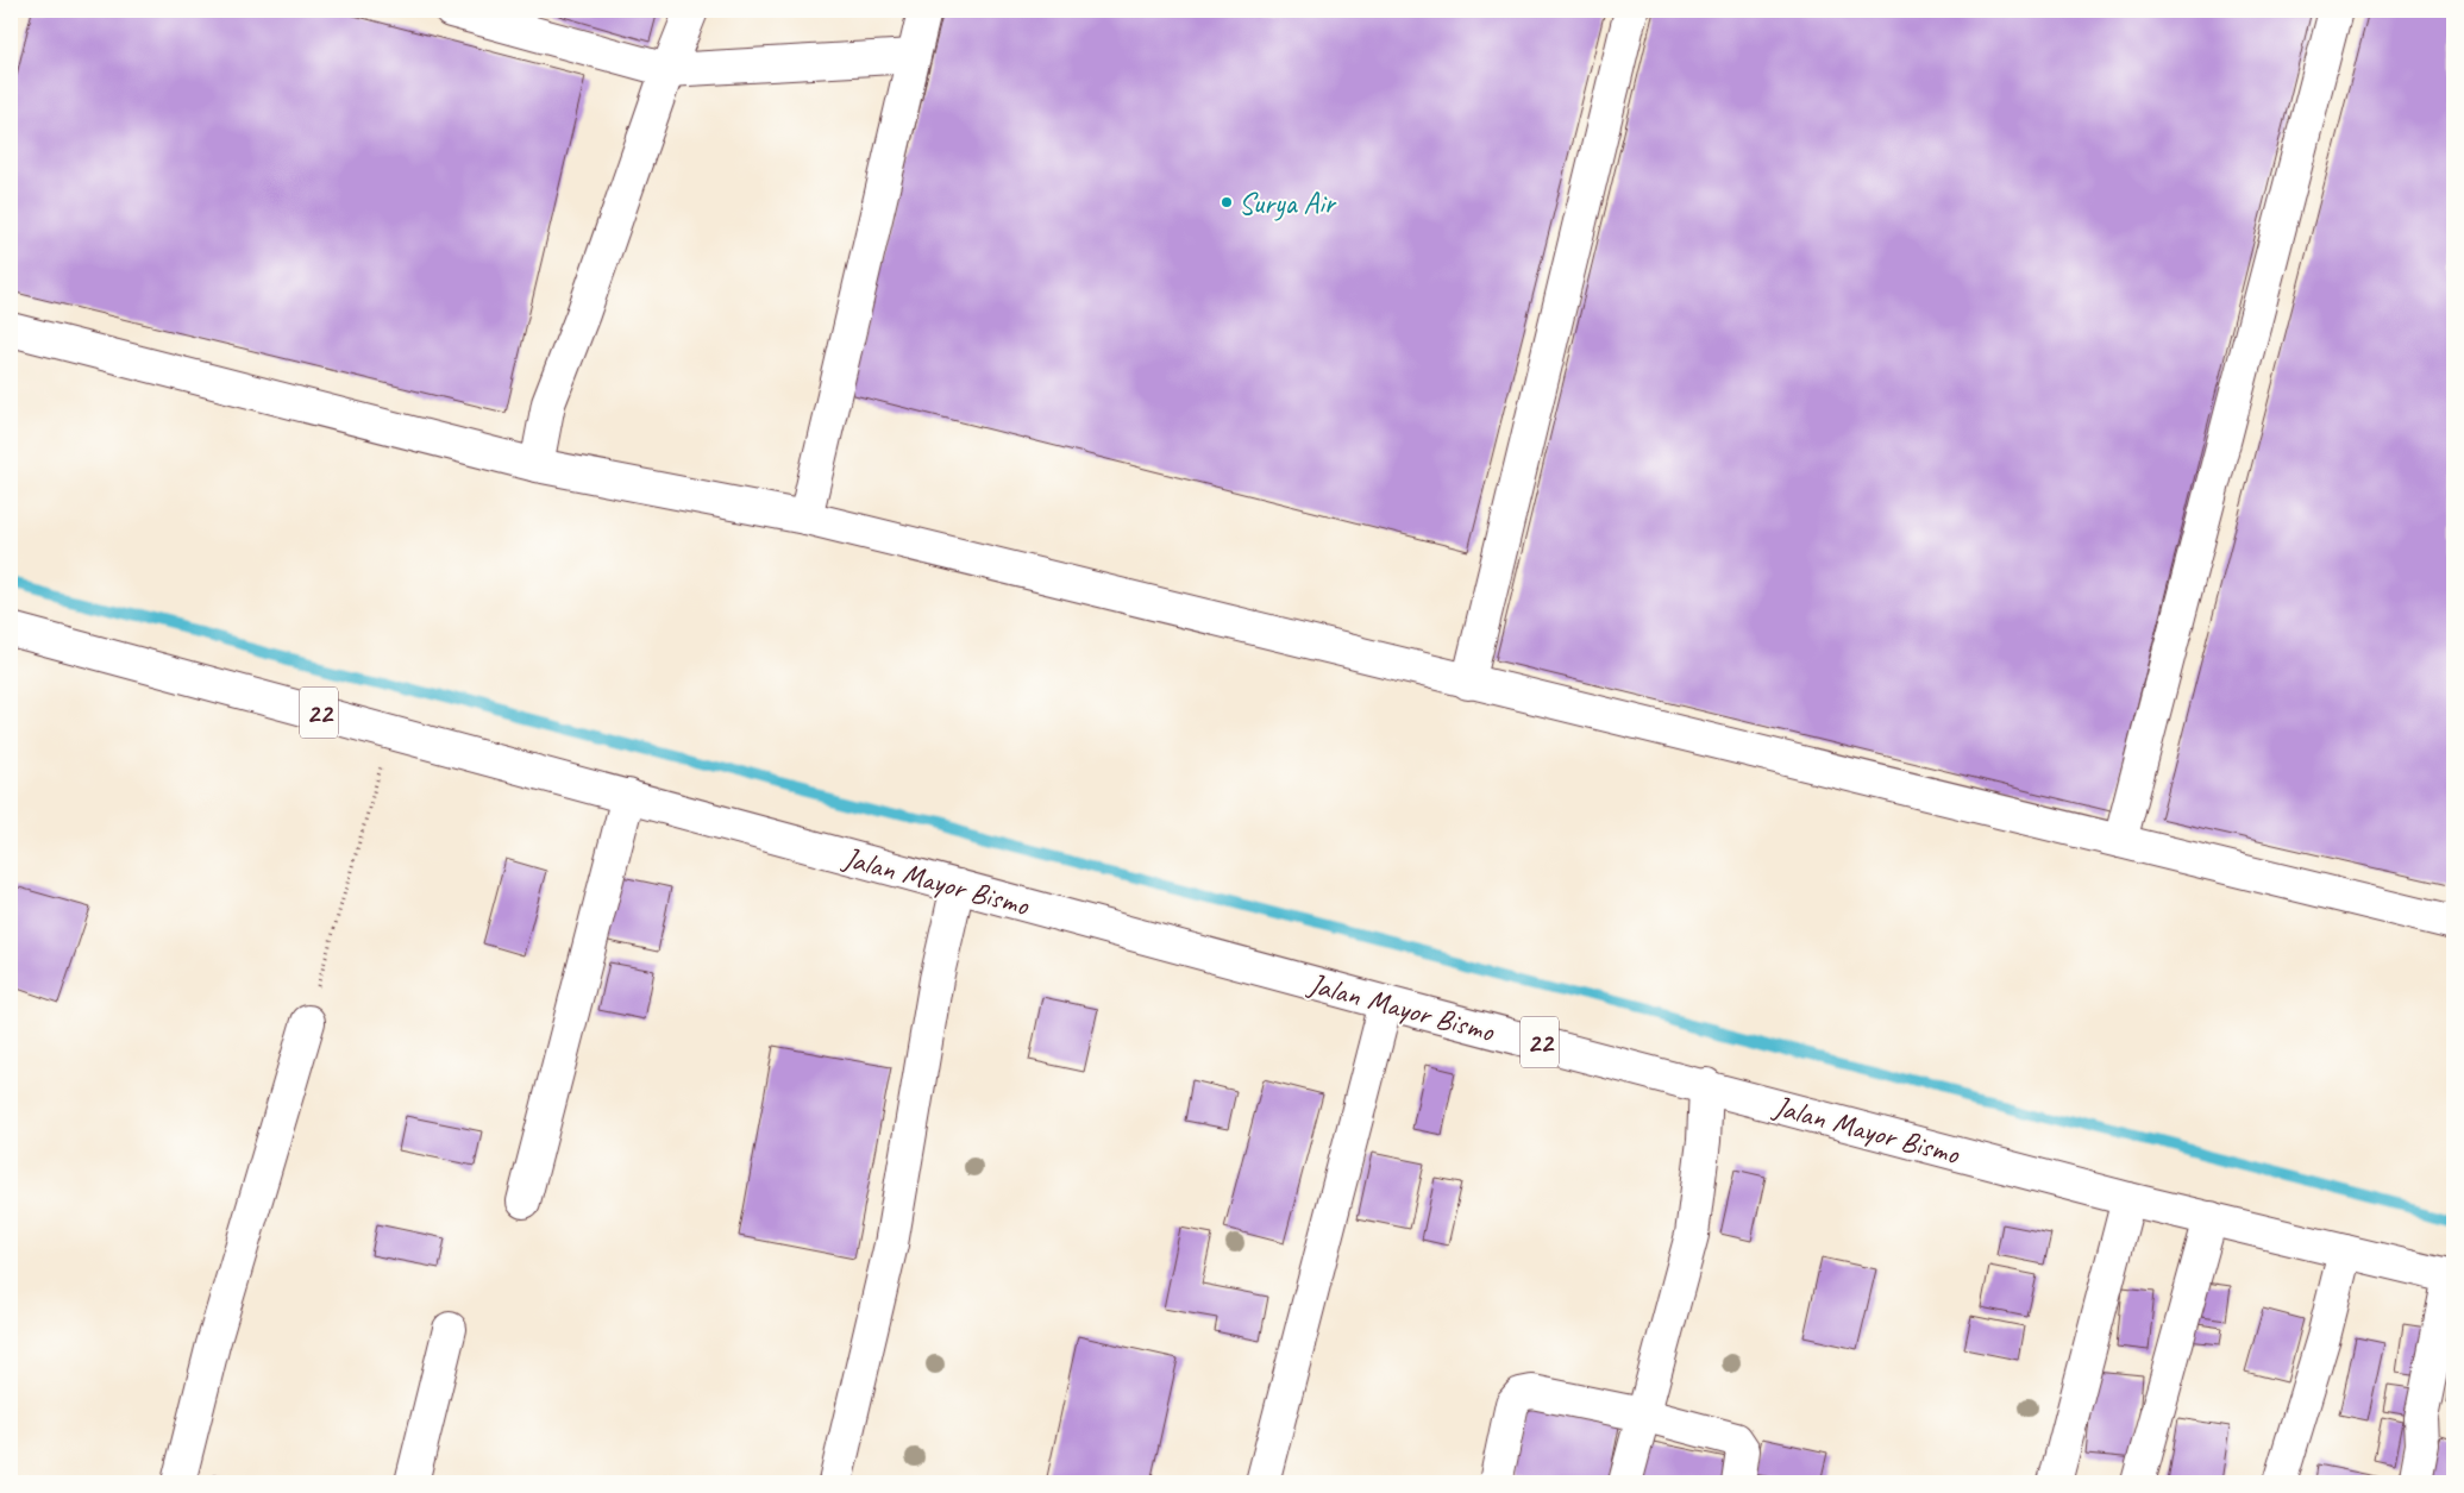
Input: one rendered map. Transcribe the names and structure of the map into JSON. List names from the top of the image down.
{
  "streets": {
    "main road": ["22", "Jalan Mayor Bismo"]
  },
  "crossings": [
    ["22", "Jalan Mayor Bismo"]
  ],
  "places": ["Surya Air"]
}
